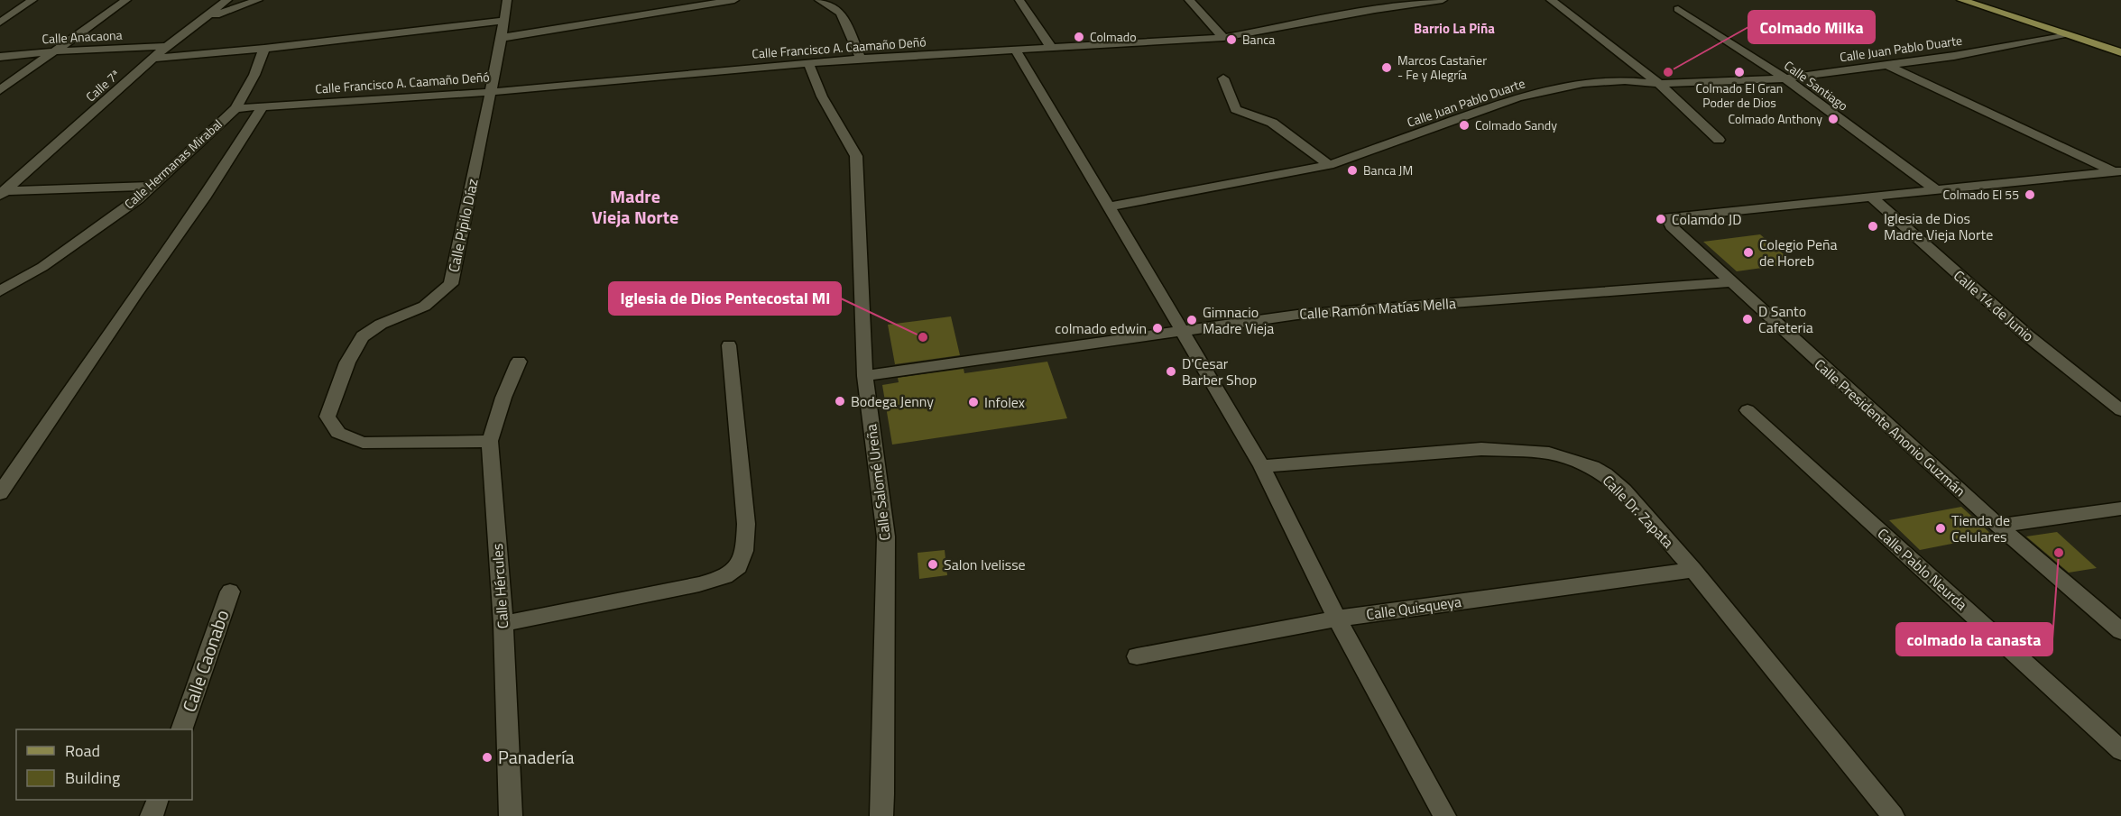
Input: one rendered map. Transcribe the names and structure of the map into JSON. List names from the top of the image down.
{
  "streets": {
    "street": [
      "Calle Anacaona",
      "Calle Francisco A. Caamaño Deñó",
      "Calle Juan Pablo Duarte",
      "Calle 7ª",
      "Calle Santiago",
      "Calle Hermanas Mirabal",
      "Calle Pipilo Díaz",
      "Calle 14 de Junio",
      "Calle Ramón Matías Mella",
      "Calle Presidente Anonio Guzmán",
      "Calle Salomé Ureña",
      "Calle Dr. Zapata",
      "Calle Pablo Neurda",
      "Calle Hércules",
      "Calle Quisqueya",
      "Calle Caonabo"
    ]
  },
  "crossings": [
    ["Calle Anacaona", "Calle 7ª"],
    ["Calle Francisco A. Caamaño Deñó", "Calle Hermanas Mirabal"],
    ["Calle Francisco A. Caamaño Deñó", "Calle Pipilo Díaz"],
    ["Calle Francisco A. Caamaño Deñó", "Calle Salomé Ureña"],
    ["Calle Juan Pablo Duarte", "Calle Santiago"],
    ["Calle Pipilo Díaz", "Calle Hércules"],
    ["Calle 14 de Junio", "Calle Presidente Anonio Guzmán"],
    ["Calle Ramón Matías Mella", "Calle Presidente Anonio Guzmán"],
    ["Calle Ramón Matías Mella", "Calle Salomé Ureña"],
    ["Calle Dr. Zapata", "Calle Quisqueya"]
  ],
  "districts": ["Barrio La Piña", "Madre Vieja Norte"],
  "places": [
    "Colmado",
    "Banca",
    "Marcos Castañer - Fe y Alegría",
    "Colmado Milka",
    "Colmado El Gran Poder de Dios",
    "Colmado Anthony",
    "Colmado Sandy",
    "Banca JM",
    "Colmado El 55",
    "Colamdo JD",
    "Iglesia de Dios Madre Vieja Norte",
    "Colegio Peña de Horeb",
    "D Santo Cafeteria",
    "Gimnacio Madre Vieja",
    "colmado edwin",
    "Iglesia de Dios Pentecostal MI",
    "D'Cesar Barber Shop",
    "Bodega Jenny",
    "Infolex",
    "Tienda de Celulares",
    "colmado la canasta",
    "Salon Ivelisse",
    "Panadería"
  ],
  "legend": ["Road", "Building"]
}
